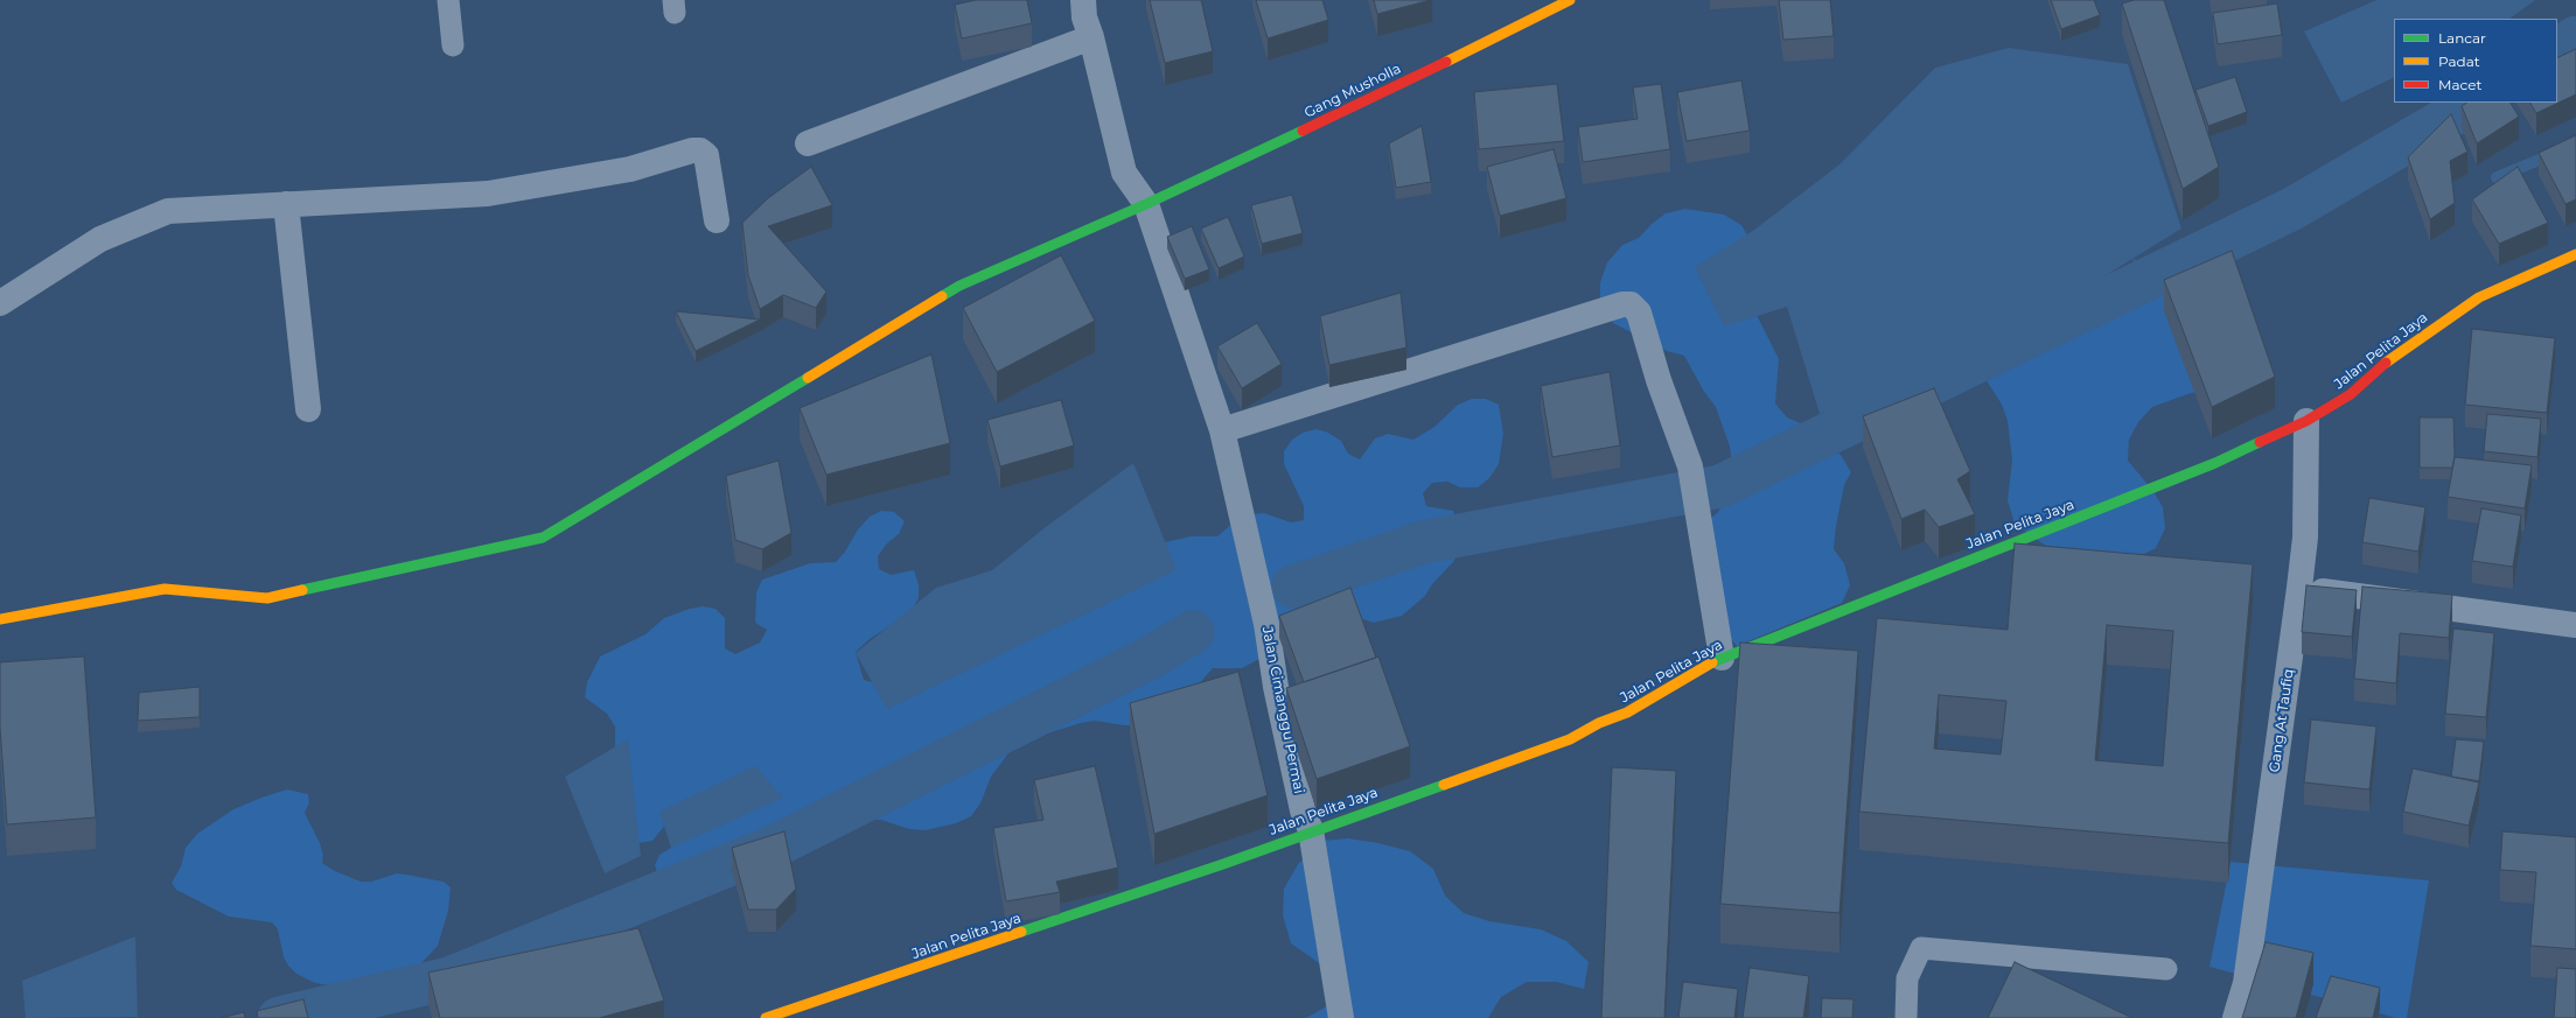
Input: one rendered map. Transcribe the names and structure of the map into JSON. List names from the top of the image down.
{
  "streets": {
    "street": [
      "Gang Musholla",
      "Jalan Pelita Jaya",
      "Jalan Cimanggu Permai",
      "Gang At Taufiq"
    ]
  },
  "crossings": [
    ["Gang Musholla", "Jalan Cimanggu Permai"],
    ["Jalan Pelita Jaya", "Jalan Cimanggu Permai"],
    ["Jalan Pelita Jaya", "Gang At Taufiq"]
  ],
  "legend": ["Lancar", "Padat", "Macet"]
}
